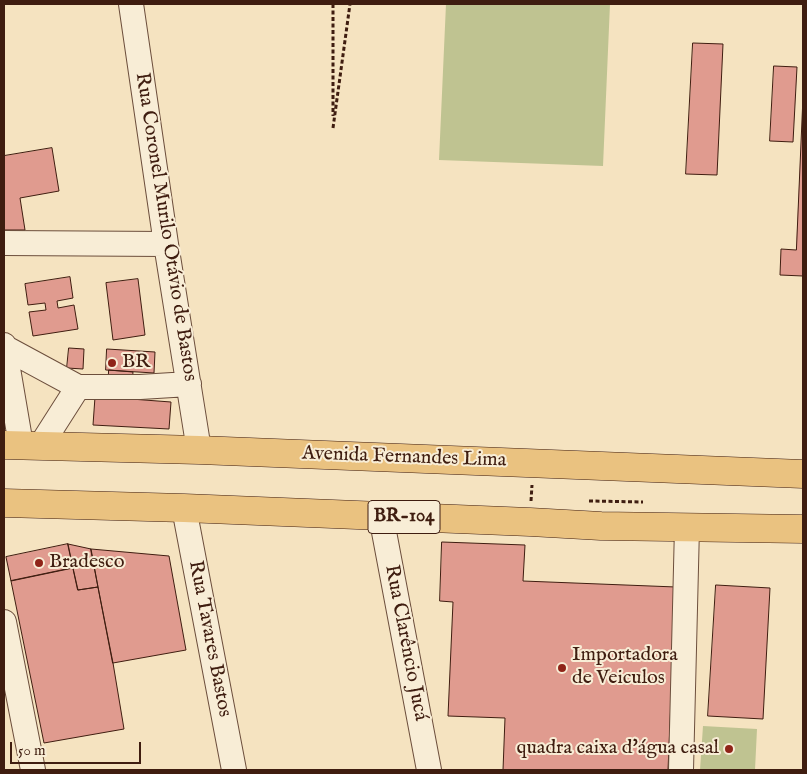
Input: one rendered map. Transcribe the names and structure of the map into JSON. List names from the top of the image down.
{
  "streets": {
    "highway": ["Avenida Fernandes Lima", "BR-104"],
    "street": ["Rua Coronel Murilo Otávio de Bastos", "Rua Tavares Bastos", "Rua Clarêncio Jucá"]
  },
  "crossings": [
    ["Rua Coronel Murilo Otávio de Bastos", "Avenida Fernandes Lima"],
    ["BR-104", "Rua Tavares Bastos"],
    ["BR-104", "Rua Clarêncio Jucá"]
  ],
  "places": [
    "BR",
    "Bradesco",
    "Importadora de Veiculos",
    "quadra caixa d'água casal"
  ],
  "scale_bar": "50 m"
}
